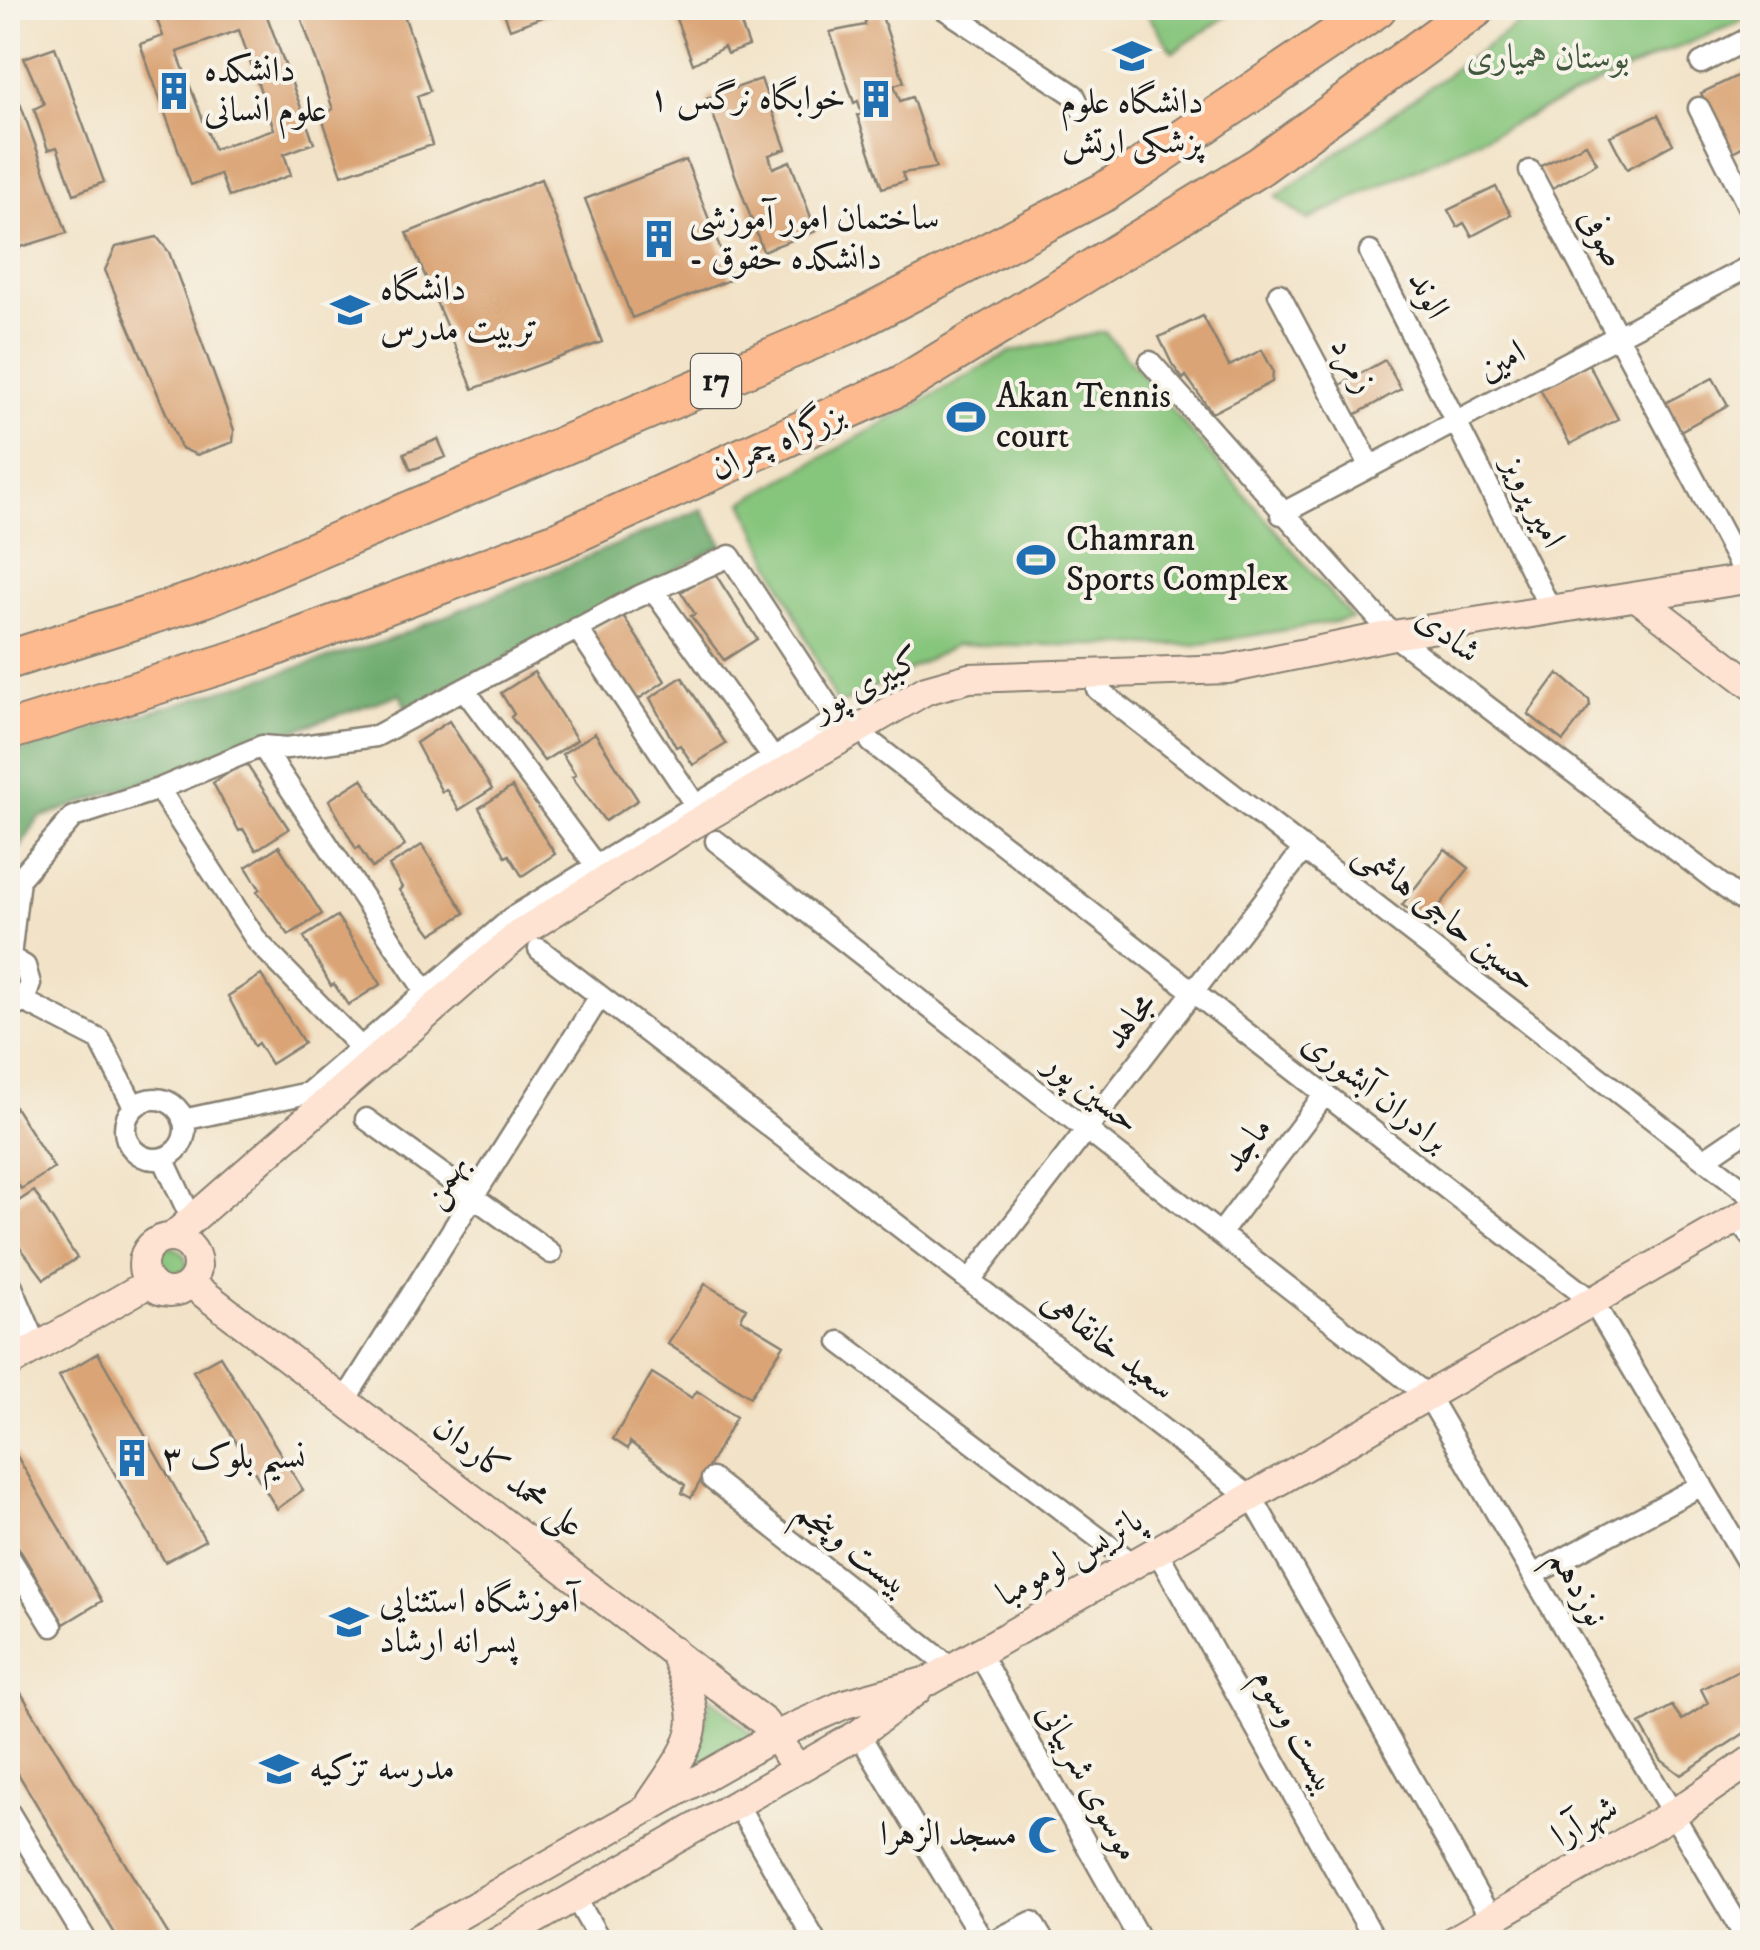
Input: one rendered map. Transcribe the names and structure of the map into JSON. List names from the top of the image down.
{
  "streets": {
    "highway": ["17", "بزرگراه چمران"],
    "street": [
      "صوفی",
      "الوند",
      "امین",
      "زمرد",
      "امیر پرویز",
      "شادی",
      "کبیری پور",
      "حسین حاجی هاشمی",
      "مجاهد",
      "برادران آبشوری",
      "حسین پور",
      "ماجد",
      "بهمن",
      "سعید خانقاهی",
      "علی محمد کاردان",
      "بیست وپنجم",
      "پاتریس لومومبا",
      "نوزدهم",
      "بیست وسوم",
      "موسوی شربیانی",
      "شهرآرا"
    ]
  },
  "crossings": [
    ["صوفی", "امین"],
    ["صوفی", "کبیری پور"],
    ["الوند", "امین"],
    ["الوند", "امیر پرویز"],
    ["امین", "زمرد"],
    ["امین", "امیر پرویز"],
    ["امین", "شادی"],
    ["امیر پرویز", "کبیری پور"],
    ["شادی", "کبیری پور"],
    ["کبیری پور", "علی محمد کاردان"],
    ["حسین حاجی هاشمی", "مجاهد"],
    ["حسین حاجی هاشمی", "پاتریس لومومبا"],
    ["مجاهد", "برادران آبشوری"],
    ["مجاهد", "حسین پور"],
    ["مجاهد", "سعید خانقاهی"],
    ["برادران آبشوری", "ماجد"],
    ["برادران آبشوری", "پاتریس لومومبا"],
    ["حسین پور", "ماجد"],
    ["حسین پور", "پاتریس لومومبا"],
    ["حسین پور", "نوزدهم"],
    ["بهمن", "سعید خانقاهی"],
    ["بهمن", "علی محمد کاردان"],
    ["سعید خانقاهی", "پاتریس لومومبا"],
    ["سعید خانقاهی", "شهرآرا"],
    ["علی محمد کاردان", "پاتریس لومومبا"],
    ["بیست وپنجم", "پاتریس لومومبا"],
    ["پاتریس لومومبا", "نوزدهم"],
    ["پاتریس لومومبا", "بیست وسوم"],
    ["پاتریس لومومبا", "موسوی شربیانی"],
    ["نوزدهم", "شهرآرا"]
  ],
  "parks": ["بوستان همیاری"],
  "places": {
    "school or university": [
      "دانشگاه علوم پزشکی ارتش",
      "دانشگاه تربیت مدرس",
      "آموزشگاه استثنایی پسرانه ارشاد",
      "مدرسه تزکیه"
    ],
    "building": [
      "دانشکده علوم انسانی",
      "خوابگاه نرگس ۱",
      "ساختمان امور آموزشی - دانشکده حقوق",
      "نسیم بلوک ۳"
    ],
    "sports": ["Akan Tennis court", "Chamran Sports Complex"],
    "mosque": ["مسجد الزهرا"]
  }
}
